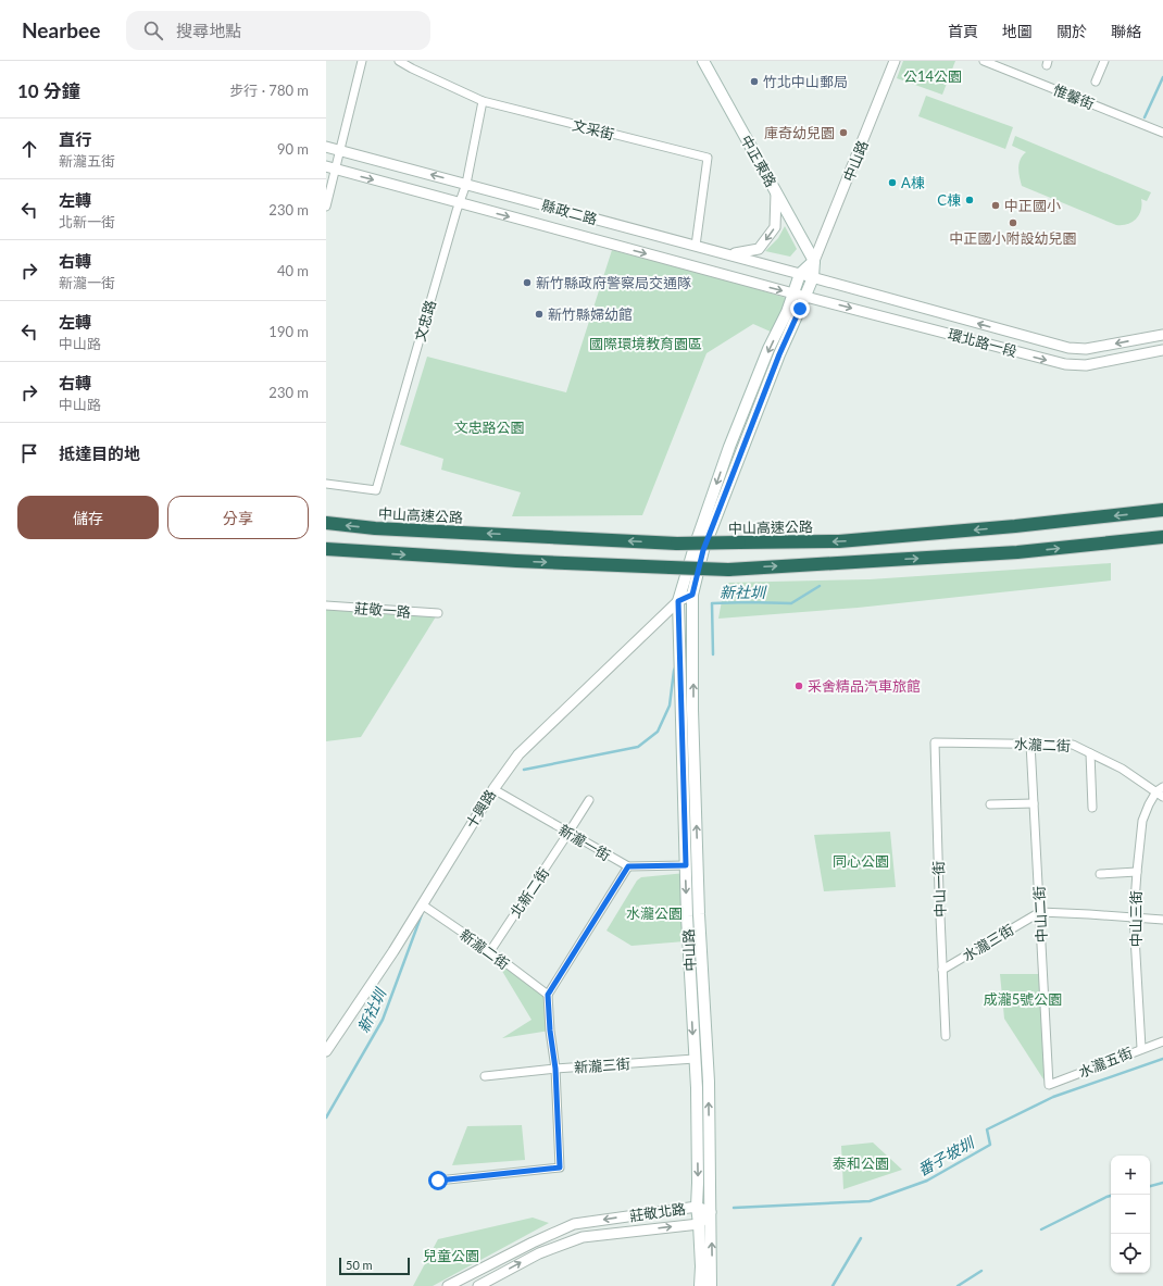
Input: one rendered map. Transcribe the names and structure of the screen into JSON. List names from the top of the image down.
{
  "streets": {
    "highway": ["中山高速公路"],
    "main road": ["中正東路", "中山路"],
    "street": [
      "惟馨街",
      "文采街",
      "縣政二路",
      "文忠路",
      "環北路一段",
      "莊敬一路",
      "水瀧二街",
      "十興路",
      "新瀧一街",
      "中山一街",
      "北新二街",
      "中山二街",
      "中山三街",
      "水瀧三街",
      "新瀧二街",
      "水瀧五街",
      "新瀧三街",
      "莊敬北路"
    ]
  },
  "crossings": [
    ["文采街", "縣政二路"],
    ["文采街", "文忠路"],
    ["中正東路", "中山路"],
    ["中山路", "縣政二路"],
    ["中山路", "環北路一段"],
    ["中山路", "十興路"],
    ["中山路", "新瀧三街"],
    ["中山路", "莊敬北路"],
    ["縣政二路", "文忠路"],
    ["縣政二路", "環北路一段"],
    ["水瀧二街", "中山一街"],
    ["水瀧二街", "中山二街"],
    ["水瀧二街", "中山三街"],
    ["十興路", "新瀧一街"],
    ["十興路", "新瀧二街"],
    ["新瀧一街", "北新二街"],
    ["中山一街", "水瀧三街"],
    ["北新二街", "新瀧二街"],
    ["中山二街", "水瀧三街"],
    ["中山二街", "水瀧五街"],
    ["中山三街", "水瀧五街"]
  ],
  "water": ["新社圳", "番子坡圳"],
  "parks": [
    "公14公園",
    "國際環境教育園區",
    "文忠路公園",
    "同心公園",
    "水瀧公園",
    "成瀧5號公園",
    "泰和公園",
    "兒童公園"
  ],
  "places": [
    "竹北中山郵局",
    "庫奇幼兒園",
    "A棟",
    "C棟",
    "中正國小",
    "中正國小附設幼兒園",
    "新竹縣政府警察局交通隊",
    "新竹縣婦幼館",
    "采舍精品汽車旅館"
  ],
  "scale_bar": "50 m",
  "page": {
    "header": "Nearbee",
    "search": "搜尋地點",
    "nav": [
      "首頁",
      "地圖",
      "關於",
      "聯絡"
    ],
    "heading": ["10 分鐘", "步行 · 780 m"],
    "list": [
      ["直行", "新瀧五街", "90 m"],
      ["左轉", "北新一街", "230 m"],
      ["右轉", "新瀧一街", "40 m"],
      ["左轉", "中山路", "190 m"],
      ["右轉", "中山路", "230 m"],
      "抵達目的地"
    ],
    "buttons": ["儲存", "分享"],
    "map_buttons": ["+", "−"],
    "scale": "50 m"
  }
}
